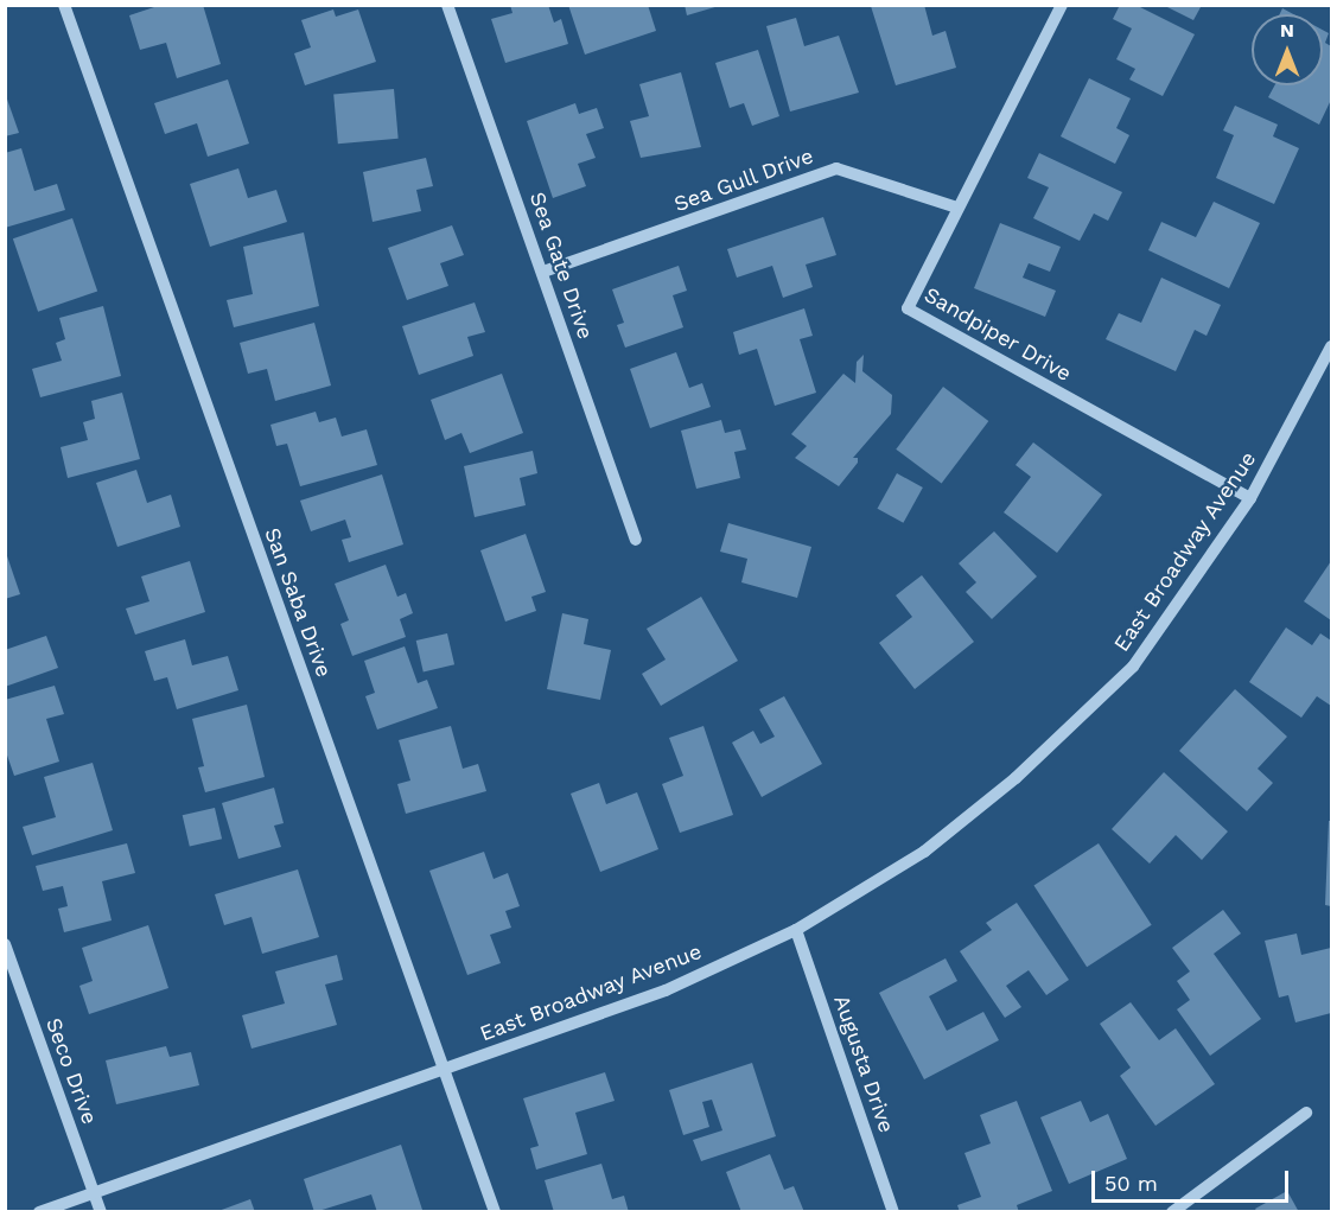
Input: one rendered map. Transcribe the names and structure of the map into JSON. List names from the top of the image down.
{
  "streets": {
    "street": [
      "Sea Gull Drive",
      "Sea Gate Drive",
      "Sandpiper Drive",
      "East Broadway Avenue",
      "San Saba Drive",
      "Augusta Drive",
      "Seco Drive"
    ]
  },
  "crossings": [
    ["Sea Gull Drive", "Sea Gate Drive"],
    ["Sea Gull Drive", "Sandpiper Drive"],
    ["Sandpiper Drive", "East Broadway Avenue"],
    ["East Broadway Avenue", "San Saba Drive"],
    ["East Broadway Avenue", "Augusta Drive"],
    ["East Broadway Avenue", "Seco Drive"]
  ],
  "scale_bar": "50 m",
  "north": "top"
}
